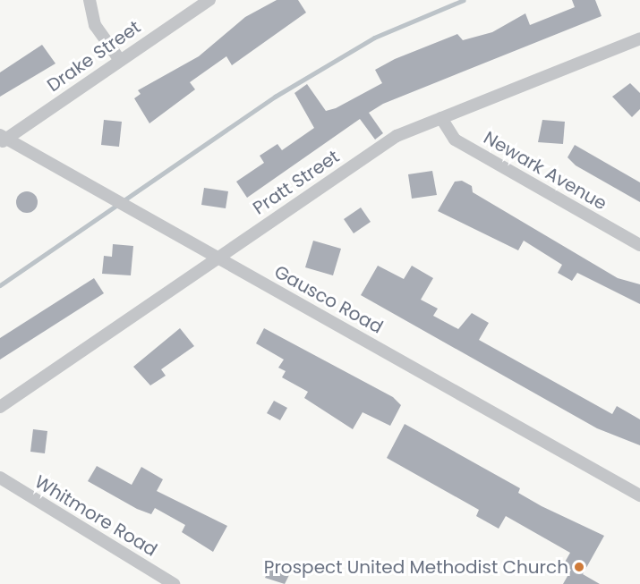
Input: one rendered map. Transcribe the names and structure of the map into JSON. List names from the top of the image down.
{
  "streets": {
    "street": [
      "Drake Street",
      "Newark Avenue",
      "Pratt Street",
      "Gausco Road",
      "Whitmore Road"
    ]
  },
  "crossings": [
    ["Drake Street", "Gausco Road"],
    ["Newark Avenue", "Pratt Street"],
    ["Pratt Street", "Gausco Road"]
  ],
  "places": ["Prospect United Methodist Church"]
}
